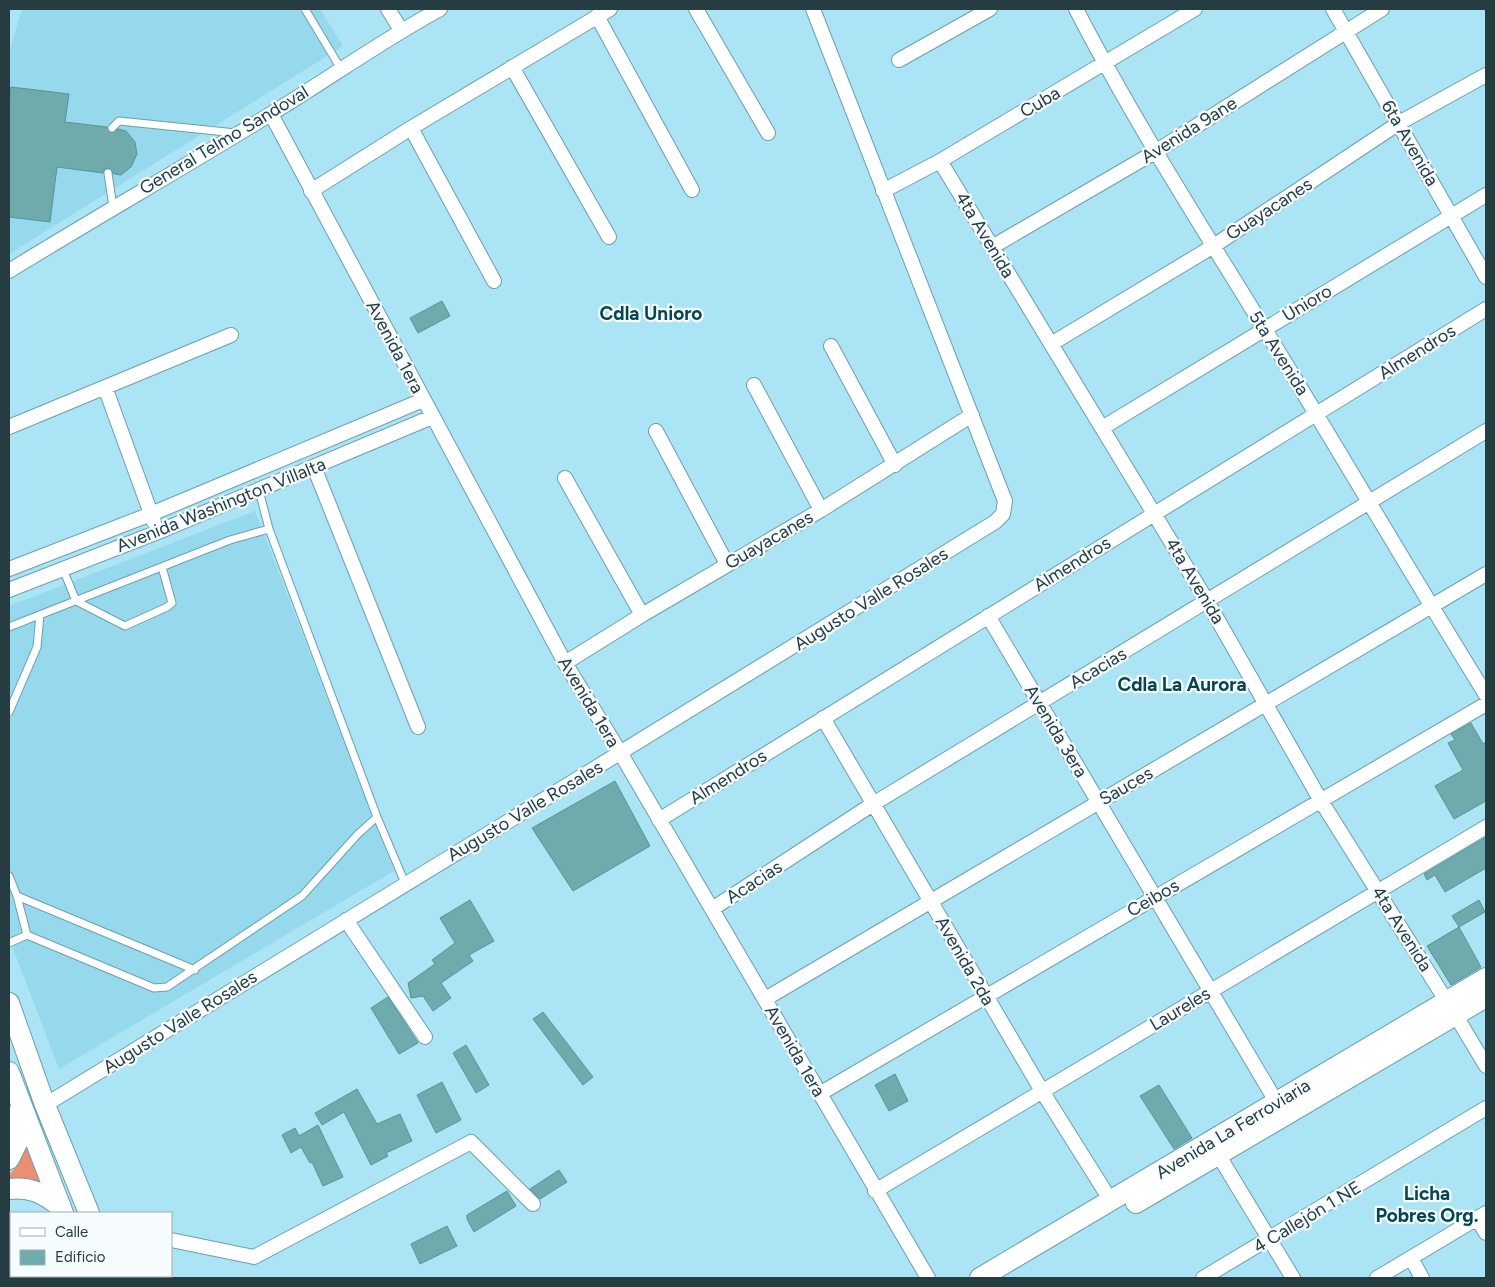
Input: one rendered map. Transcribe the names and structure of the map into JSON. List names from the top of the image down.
{
  "streets": {
    "main road": ["Avenida La Ferroviaria"],
    "street": [
      "Cuba",
      "Avenida 9ane",
      "General Telmo Sandoval",
      "6ta Avenida",
      "Guayacanes",
      "4ta Avenida",
      "Unioro",
      "Avenida 1era",
      "Almendros",
      "5ta Avenida",
      "Avenida Washington Villalta",
      "Augusto Valle Rosales",
      "Acacias",
      "Avenida 3era",
      "Sauces",
      "Ceibos",
      "Avenida 2da",
      "Laureles",
      "4 Callejón 1 NE"
    ]
  },
  "crossings": [
    ["Cuba", "4ta Avenida"],
    ["Cuba", "5ta Avenida"],
    ["Avenida 9ane", "6ta Avenida"],
    ["Avenida 9ane", "4ta Avenida"],
    ["Avenida 9ane", "5ta Avenida"],
    ["General Telmo Sandoval", "Avenida 1era"],
    ["6ta Avenida", "Guayacanes"],
    ["6ta Avenida", "Unioro"],
    ["Guayacanes", "4ta Avenida"],
    ["Guayacanes", "Avenida 1era"],
    ["Guayacanes", "5ta Avenida"],
    ["Guayacanes", "Augusto Valle Rosales"],
    ["4ta Avenida", "Unioro"],
    ["4ta Avenida", "Almendros"],
    ["4ta Avenida", "Acacias"],
    ["4ta Avenida", "Sauces"],
    ["4ta Avenida", "Ceibos"],
    ["4ta Avenida", "Laureles"],
    ["4ta Avenida", "Avenida La Ferroviaria"],
    ["Unioro", "5ta Avenida"],
    ["Avenida 1era", "Almendros"],
    ["Avenida 1era", "Avenida Washington Villalta"],
    ["Avenida 1era", "Augusto Valle Rosales"],
    ["Avenida 1era", "Acacias"],
    ["Avenida 1era", "Sauces"],
    ["Avenida 1era", "Ceibos"],
    ["Avenida 1era", "Laureles"],
    ["Almendros", "5ta Avenida"],
    ["Almendros", "Avenida 3era"],
    ["Almendros", "Avenida 2da"],
    ["5ta Avenida", "Acacias"],
    ["5ta Avenida", "Sauces"],
    ["Acacias", "Avenida 3era"],
    ["Acacias", "Avenida 2da"],
    ["Avenida 3era", "Sauces"],
    ["Avenida 3era", "Ceibos"],
    ["Avenida 3era", "Laureles"],
    ["Avenida 3era", "Avenida La Ferroviaria"],
    ["Sauces", "Avenida 2da"],
    ["Ceibos", "Avenida 2da"],
    ["Avenida 2da", "Laureles"],
    ["Avenida 2da", "Avenida La Ferroviaria"]
  ],
  "districts": ["Cdla Unioro", "Cdla La Aurora", "Licha Pobres Org."],
  "legend": ["Calle", "Edificio"]
}
